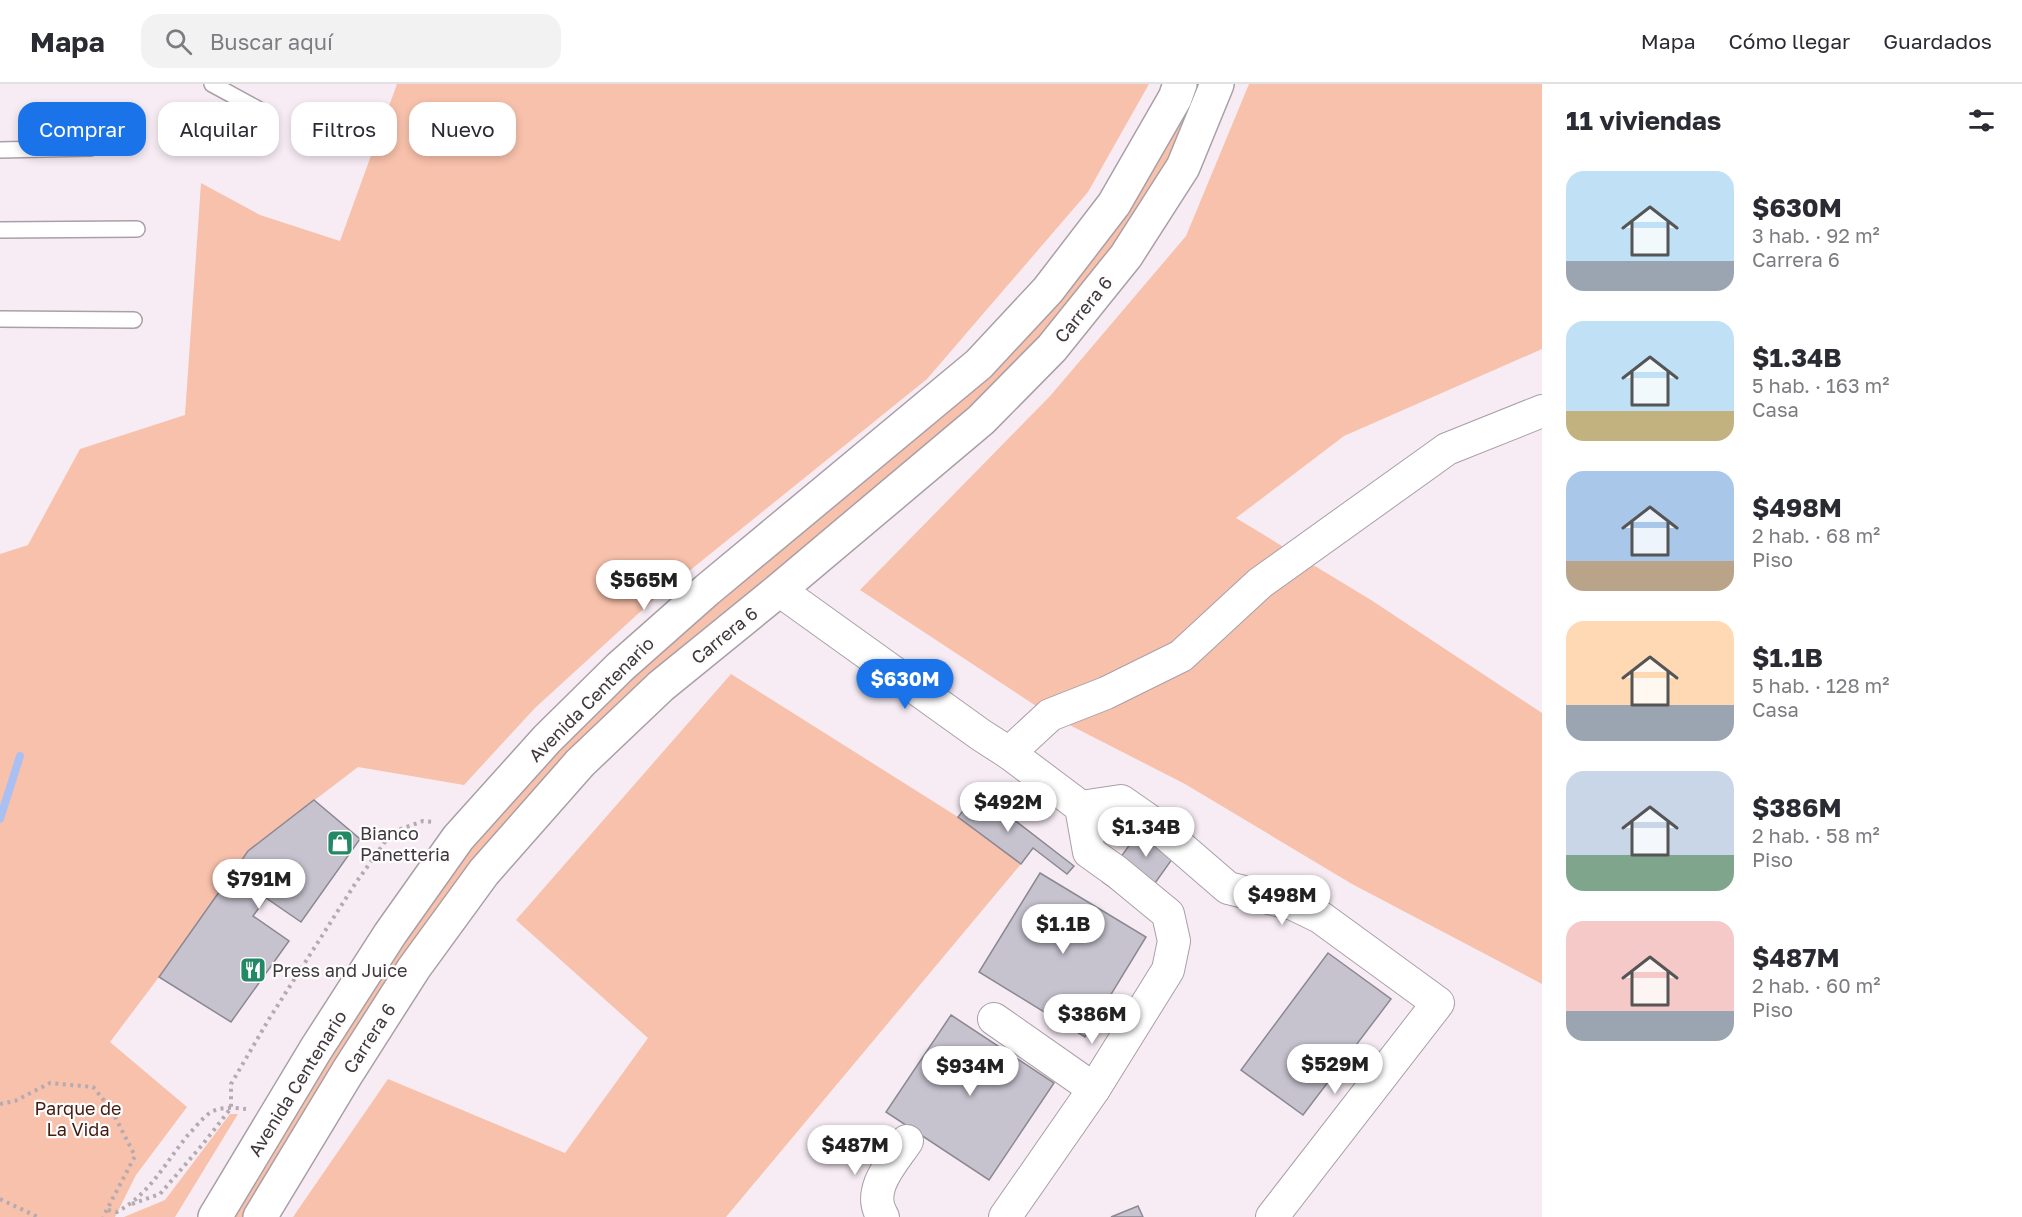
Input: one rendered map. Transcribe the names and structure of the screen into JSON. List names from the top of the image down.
{
  "streets": {
    "main road": ["Carrera 6", "Avenida Centenario"]
  },
  "parks": ["Parque de La Vida"],
  "places": {
    "shop": ["Bianco Panetteria"],
    "restaurant": ["Press and Juice"]
  },
  "page": {
    "header": "Mapa",
    "search": "Buscar aquí",
    "nav": ["Mapa", "Cómo llegar", "Guardados"],
    "heading": "11 viviendas",
    "chip": [
      "Comprar",
      "Alquilar",
      "Filtros",
      "Nuevo"
    ],
    "list": [
      {
        "name": "$630M",
        "note": "3 hab. · 92 m² · Carrera 6"
      },
      {
        "name": "$1.34B",
        "note": "5 hab. · 163 m² · Casa"
      },
      {
        "name": "$498M",
        "note": "2 hab. · 68 m² · Piso"
      },
      {
        "name": "$1.1B",
        "note": "5 hab. · 128 m² · Casa"
      },
      {
        "name": "$386M",
        "note": "2 hab. · 58 m² · Piso"
      },
      {
        "name": "$487M",
        "note": "2 hab. · 60 m² · Piso"
      }
    ],
    "price": [
      "$565M",
      "$630M",
      "$492M",
      "$1.34B",
      "$791M",
      "$498M",
      "$1.1B",
      "$386M",
      "$529M",
      "$934M",
      "$487M"
    ]
  }
}
